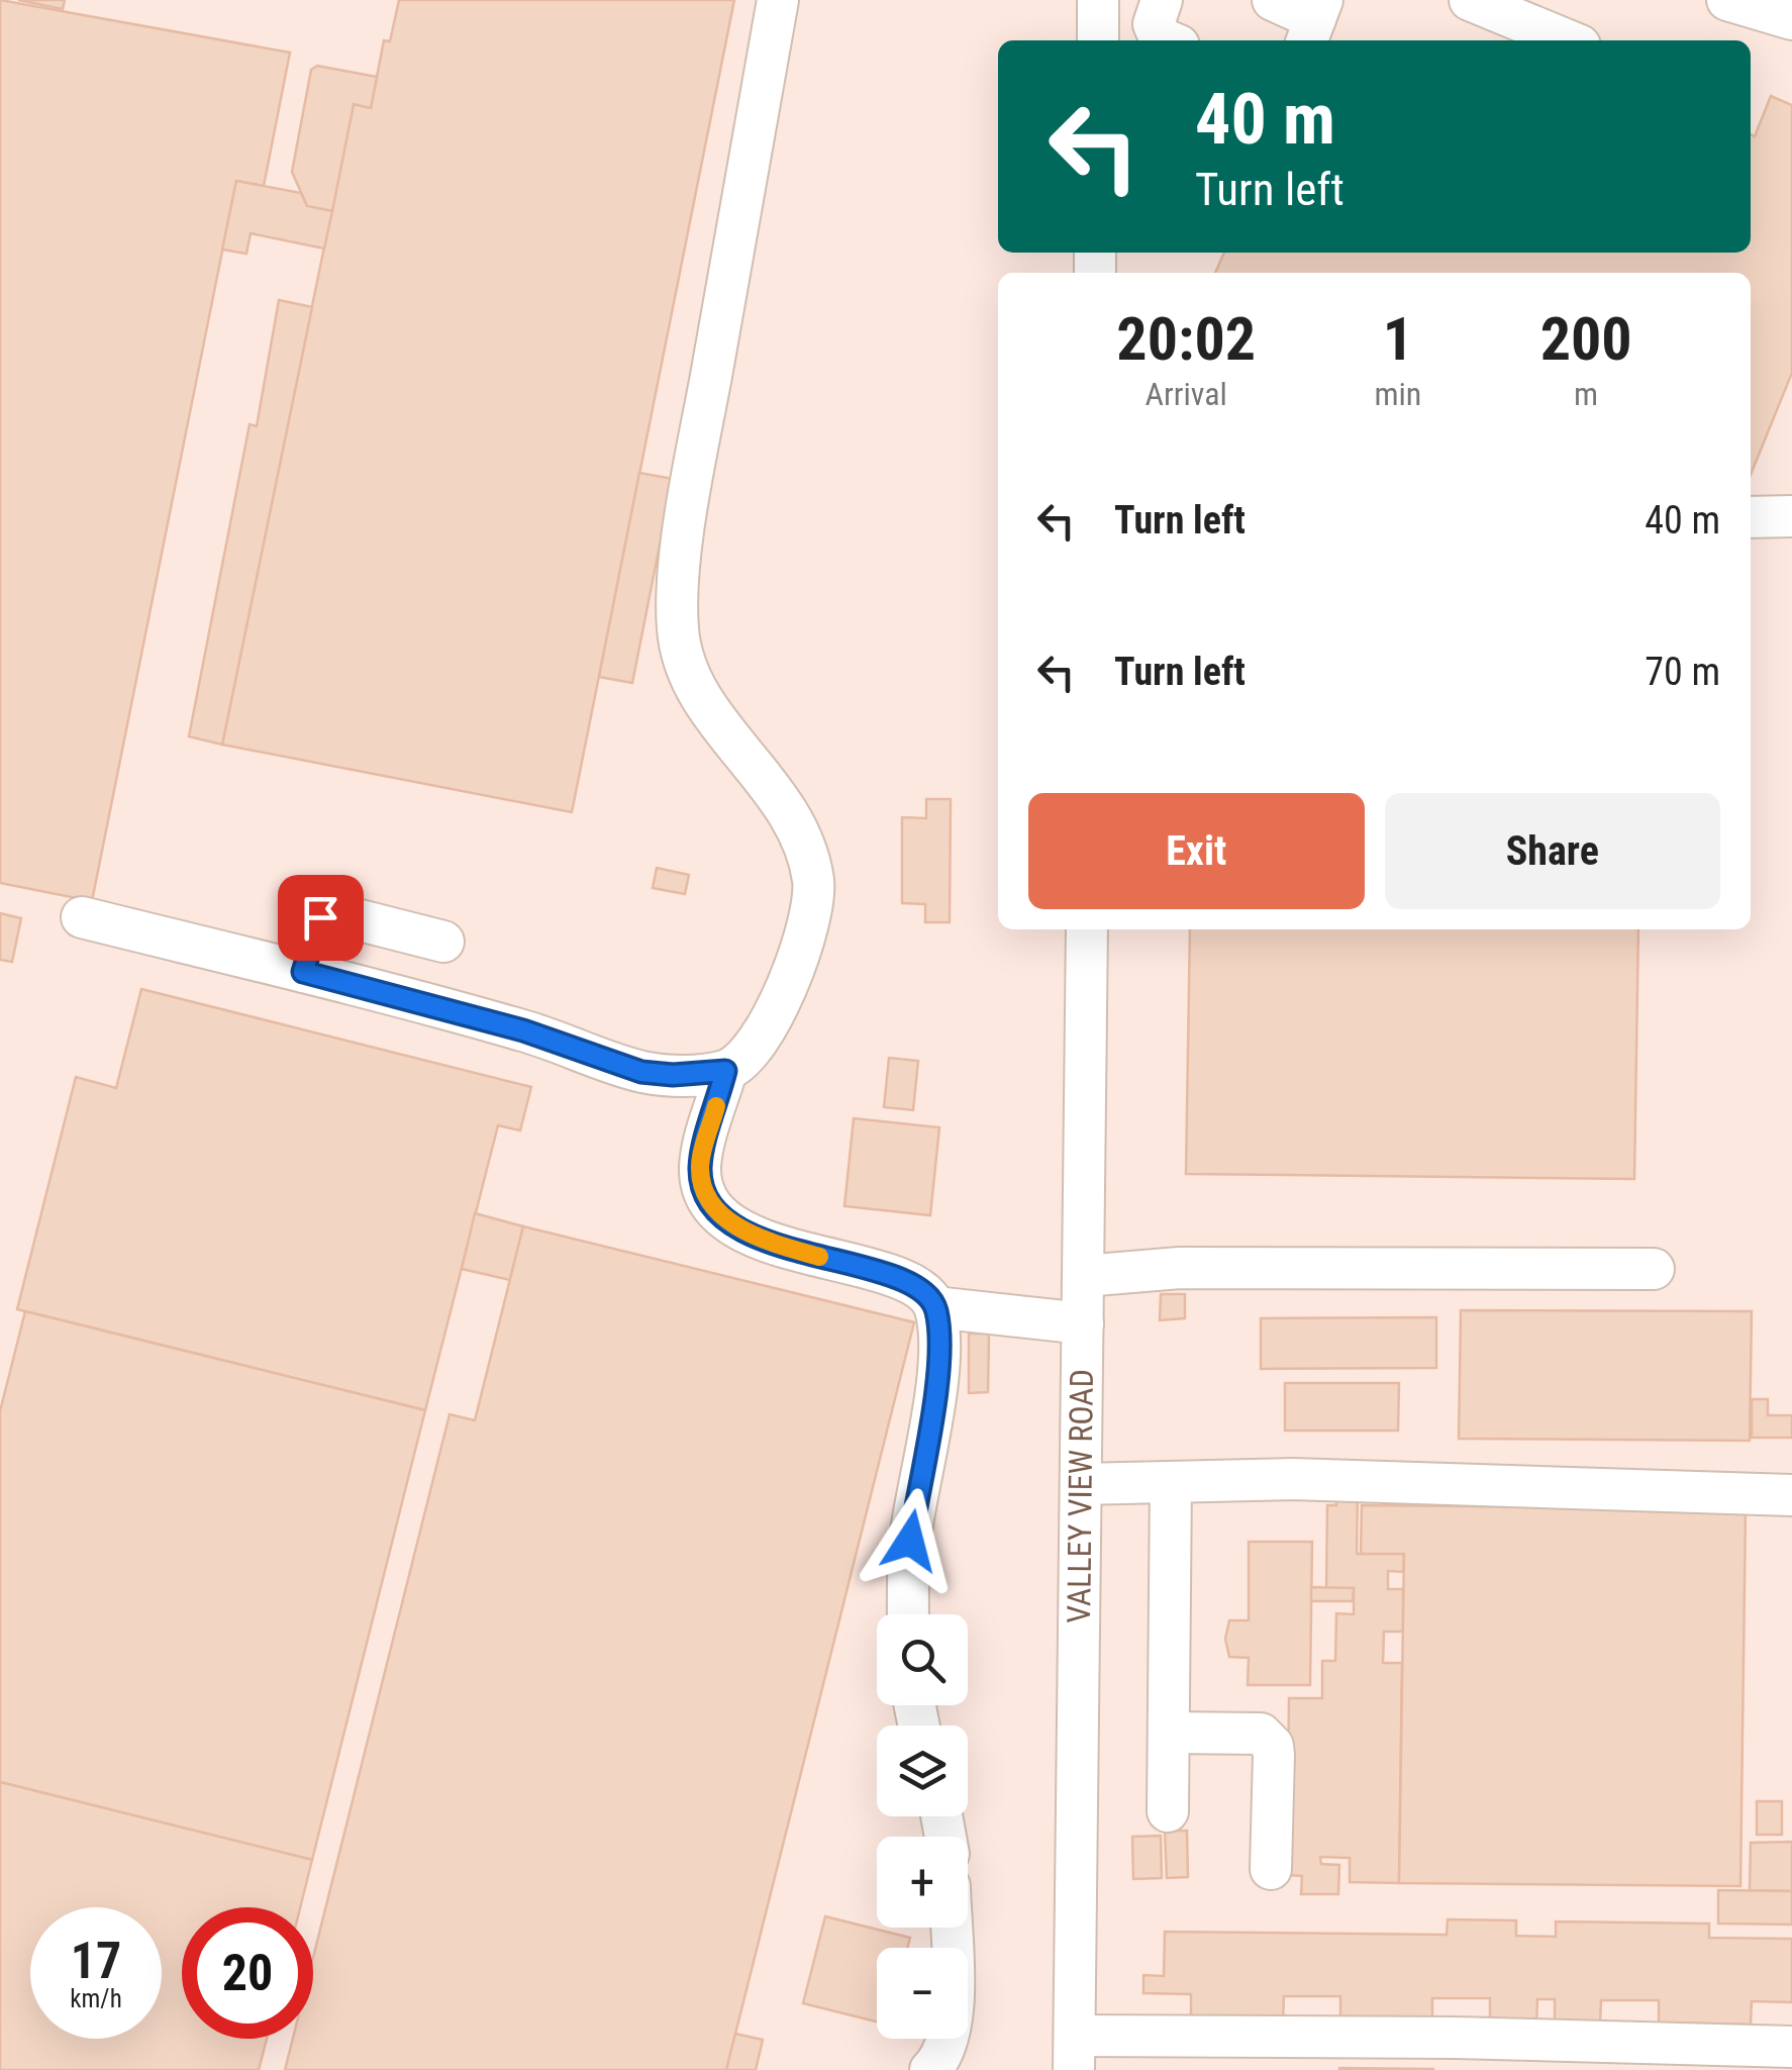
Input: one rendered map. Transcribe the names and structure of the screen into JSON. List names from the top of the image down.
{
  "streets": {
    "street": ["VALLEY VIEW ROAD"]
  },
  "page": {
    "turn": ["40 m", "Turn left"],
    "eta": [
      "20:02",
      "Arrival",
      "1",
      "min",
      "200",
      "m"
    ],
    "list": [
      {
        "name": "Turn left",
        "value": "40 m"
      },
      {
        "name": "Turn left",
        "value": "70 m"
      }
    ],
    "buttons": ["Exit", "Share"],
    "map_buttons": ["+", "−"],
    "speed": "17 km/h",
    "limit": "20"
  }
}
